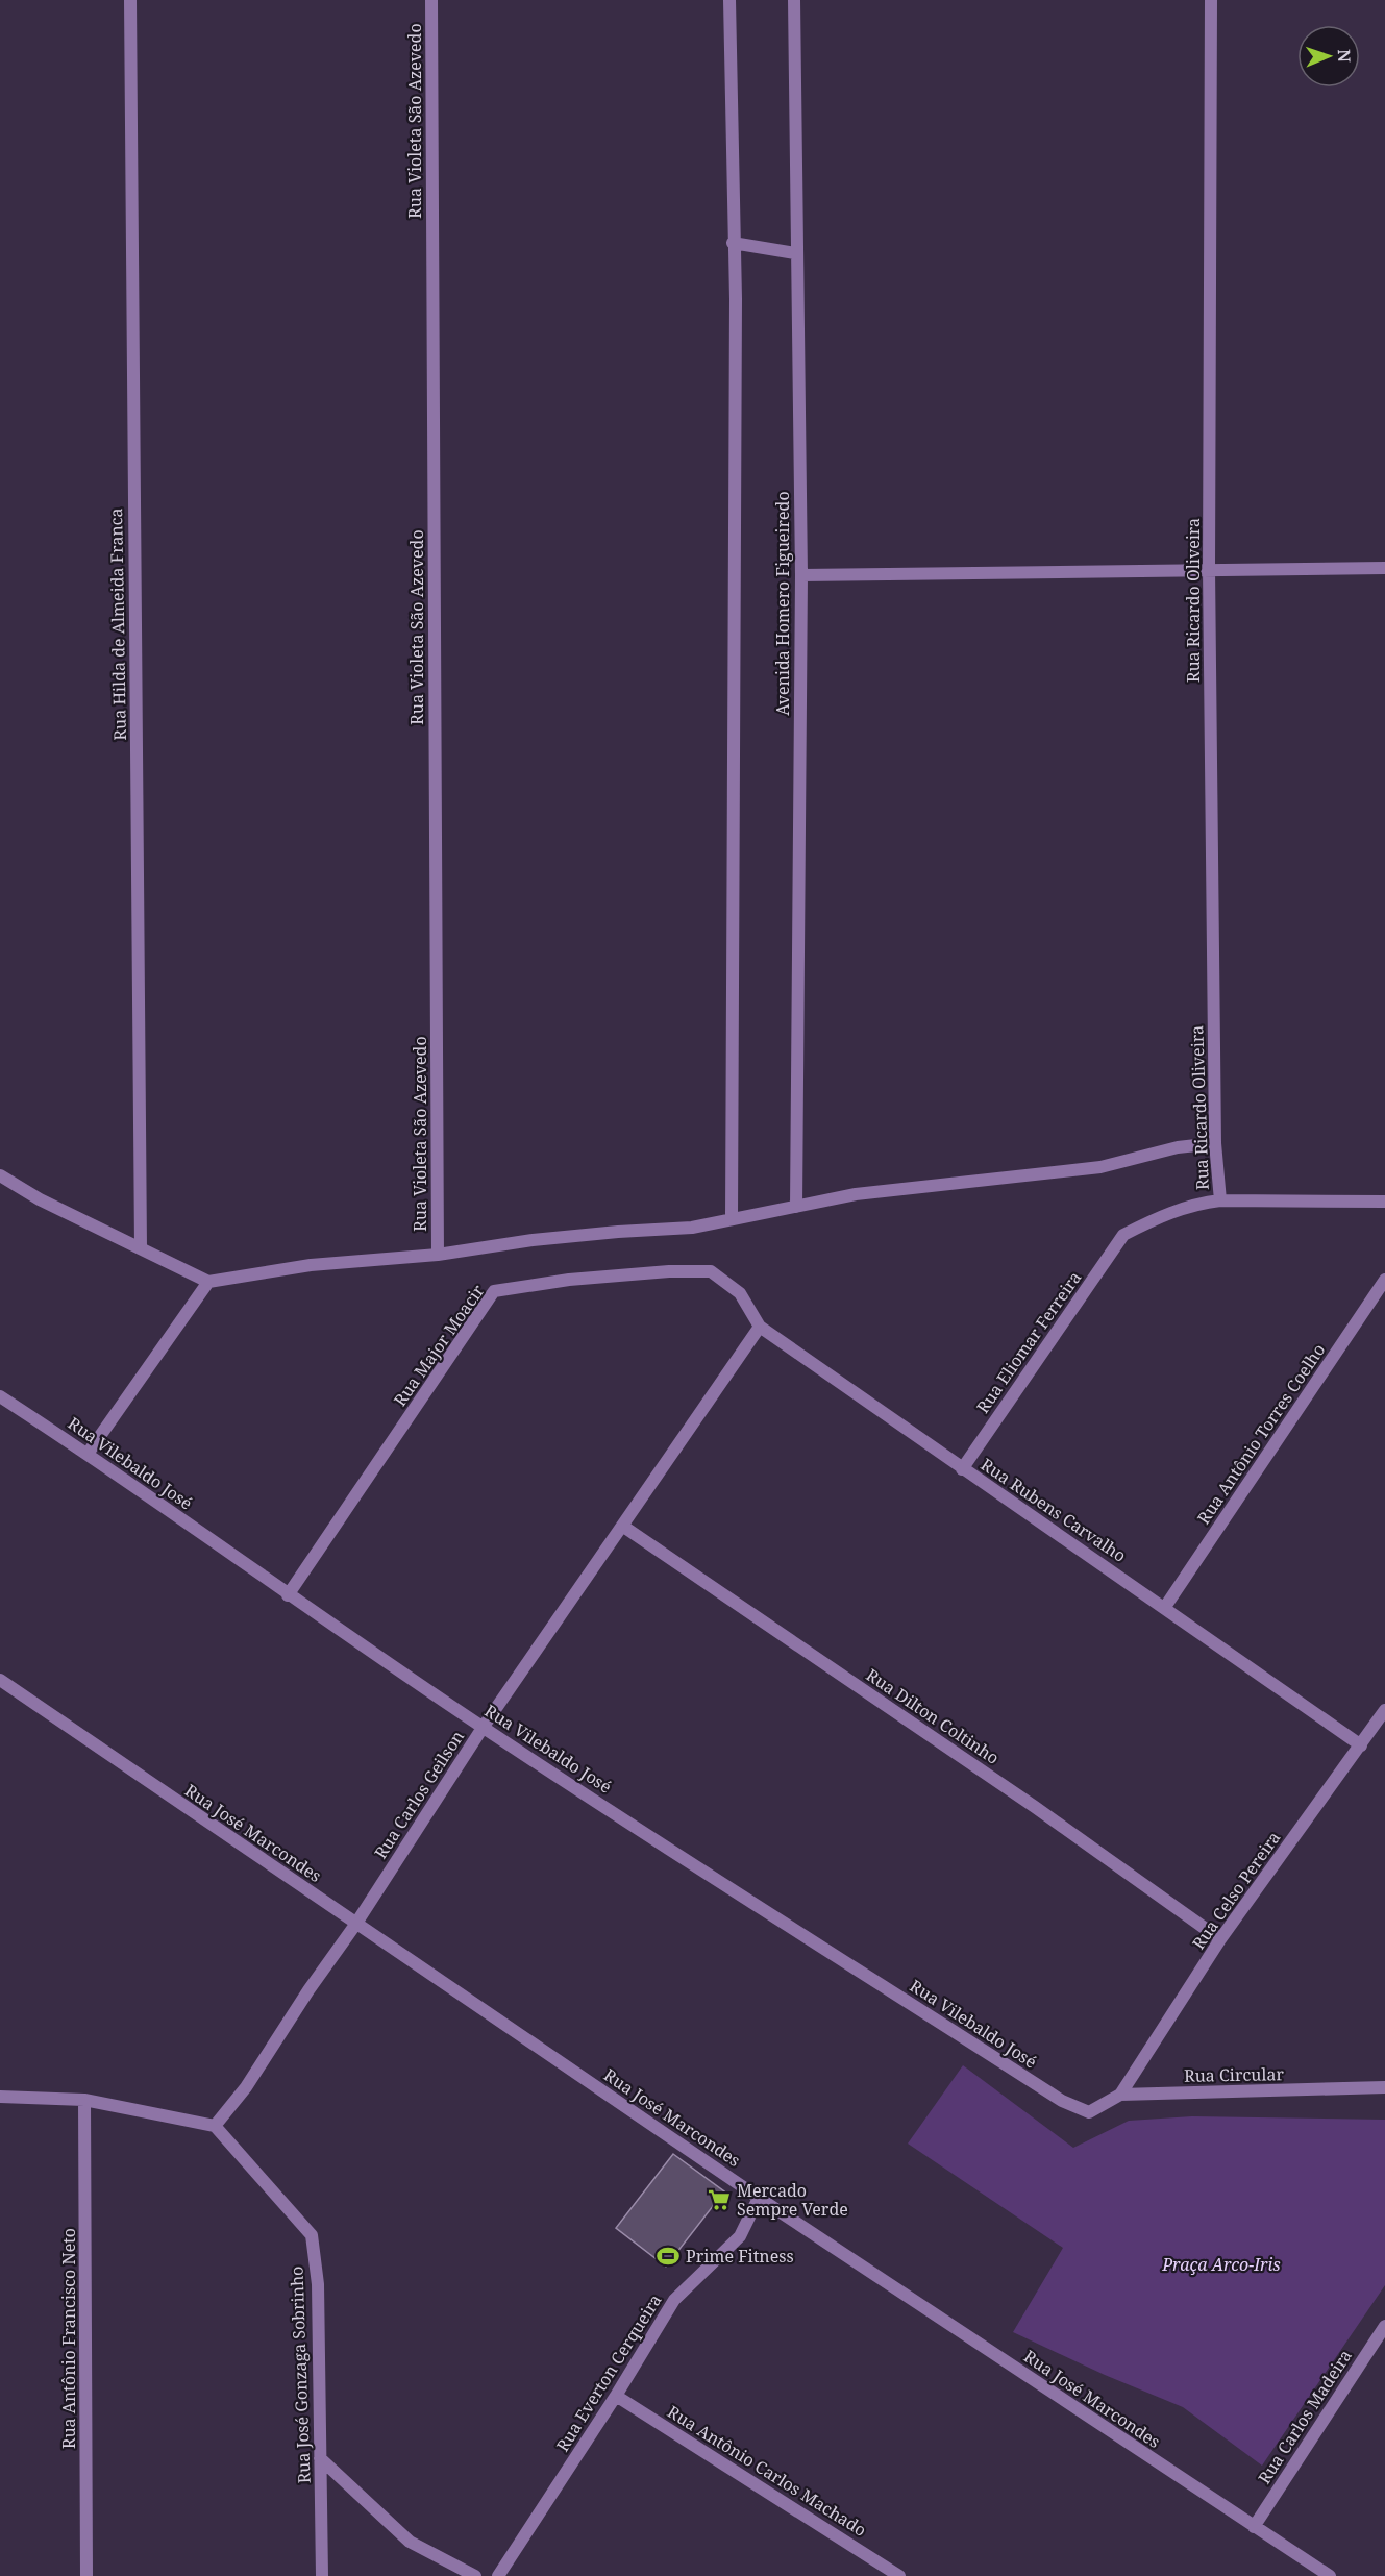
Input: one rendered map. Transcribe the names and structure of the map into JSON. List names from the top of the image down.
{
  "streets": {
    "street": [
      "Rua Violeta São Azevedo",
      "Rua Ricardo Oliveira",
      "Avenida Homero Figueiredo",
      "Rua Hilda de Almeida Franca",
      "Rua Eliomar Ferreira",
      "Rua Major Moacir",
      "Rua Antônio Torres Coelho",
      "Rua Vilebaldo José",
      "Rua Rubens Carvalho",
      "Rua Dilton Coltinho",
      "Rua Carlos Geilson",
      "Rua José Marcondes",
      "Rua Celso Pereira",
      "Rua Circular",
      "Rua Antônio Francisco Neto",
      "Rua Everton Cerqueira",
      "Rua José Gonzaga Sobrinho",
      "Rua Carlos Madeira",
      "Rua Antônio Carlos Machado"
    ]
  },
  "crossings": [
    ["Rua Ricardo Oliveira", "Rua Eliomar Ferreira"],
    ["Rua Eliomar Ferreira", "Rua Rubens Carvalho"],
    ["Rua Major Moacir", "Rua Vilebaldo José"],
    ["Rua Major Moacir", "Rua Rubens Carvalho"],
    ["Rua Antônio Torres Coelho", "Rua Rubens Carvalho"],
    ["Rua Vilebaldo José", "Rua Carlos Geilson"],
    ["Rua Vilebaldo José", "Rua Circular"],
    ["Rua Rubens Carvalho", "Rua Carlos Geilson"],
    ["Rua Rubens Carvalho", "Rua Celso Pereira"],
    ["Rua Dilton Coltinho", "Rua Carlos Geilson"],
    ["Rua Dilton Coltinho", "Rua Celso Pereira"],
    ["Rua Carlos Geilson", "Rua José Marcondes"],
    ["Rua Carlos Geilson", "Rua José Gonzaga Sobrinho"],
    ["Rua José Marcondes", "Rua Everton Cerqueira"],
    ["Rua José Marcondes", "Rua Carlos Madeira"],
    ["Rua Celso Pereira", "Rua Circular"],
    ["Rua Everton Cerqueira", "Rua Antônio Carlos Machado"]
  ],
  "parks": ["Praça Arco-Iris"],
  "places": {
    "supermarket": ["Mercado Sempre Verde"],
    "sports": ["Prime Fitness"]
  },
  "north": "right"
}
